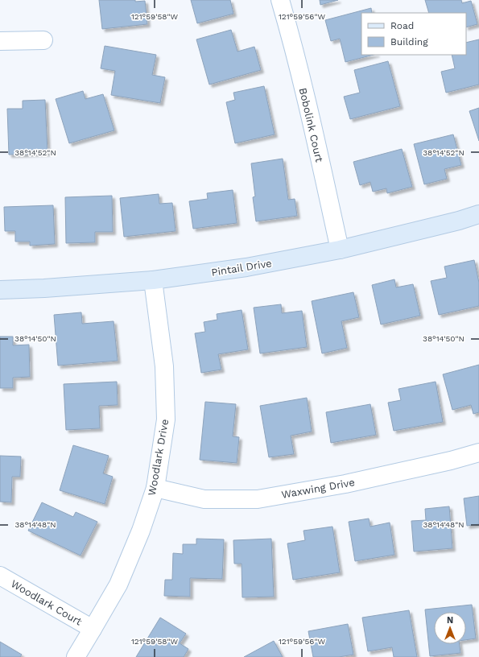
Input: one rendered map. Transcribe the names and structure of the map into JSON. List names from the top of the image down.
{
  "streets": {
    "street": [
      "Bobolink Court",
      "Pintail Drive",
      "Woodlark Drive",
      "Waxwing Drive",
      "Woodlark Court"
    ]
  },
  "crossings": [
    ["Bobolink Court", "Pintail Drive"],
    ["Pintail Drive", "Woodlark Drive"],
    ["Woodlark Drive", "Waxwing Drive"],
    ["Woodlark Drive", "Woodlark Court"]
  ],
  "legend": ["Road", "Building"],
  "north": "top",
  "coordinates": [
    "121°59'58\"W",
    "121°59'56\"W",
    "38°14'52\"N",
    "38°14'50\"N",
    "38°14'48\"N"
  ]
}
